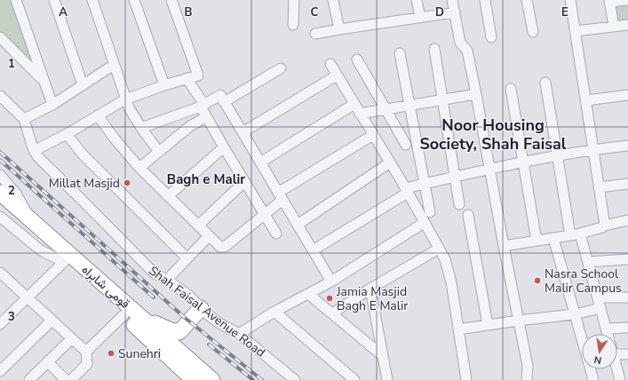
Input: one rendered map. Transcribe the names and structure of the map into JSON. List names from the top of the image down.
{
  "streets": {
    "highway": ["قومی شاہراہ"],
    "street": ["Shah Faisal Avenue Road"]
  },
  "districts": ["Noor Housing Society, Shah Faisal", "Bagh e Malir"],
  "places": [
    "Millat Masjid",
    "Nasra School Malir Campus",
    "Jamia Masjid Bagh E Malir",
    "Sunehri"
  ],
  "north": "bottom",
  "grid": {
    "columns": [
      "A",
      "B",
      "C",
      "D",
      "E"
    ],
    "rows": ["1", "2", "3"]
  }
}
